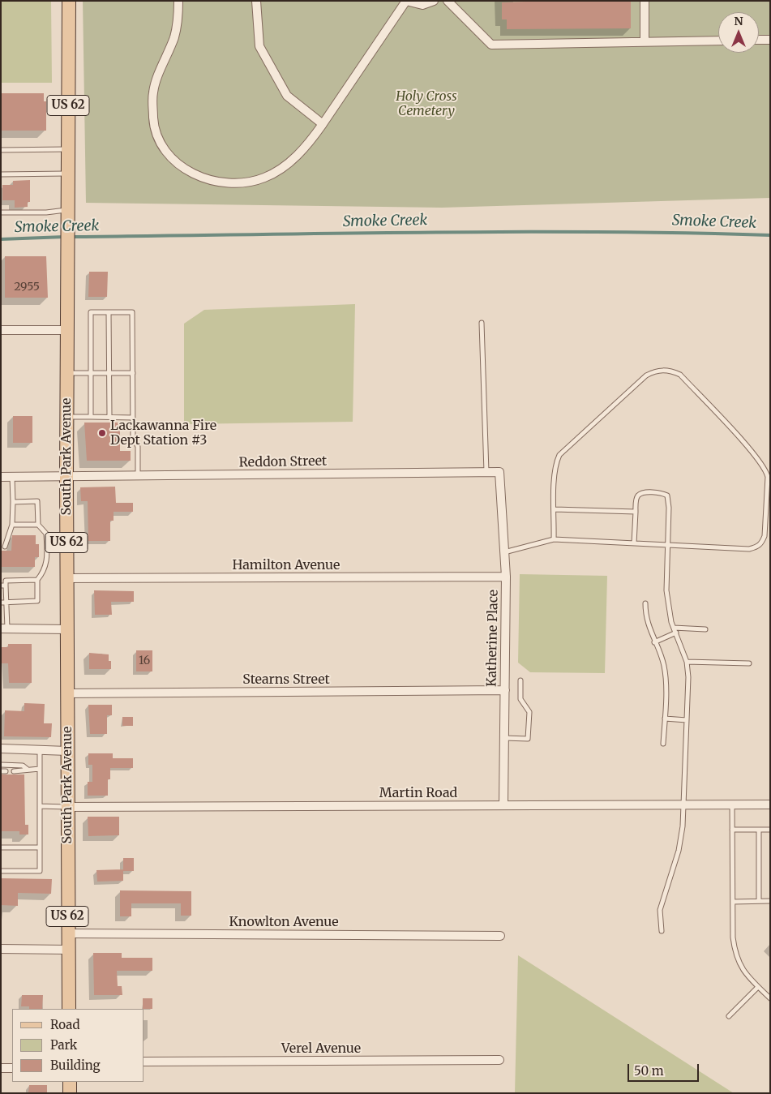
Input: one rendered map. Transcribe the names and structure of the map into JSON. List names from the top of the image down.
{
  "streets": {
    "main road": ["US 62", "South Park Avenue"],
    "street": [
      "Reddon Street",
      "Hamilton Avenue",
      "Katherine Place",
      "Stearns Street",
      "Martin Road",
      "Knowlton Avenue",
      "Verel Avenue"
    ]
  },
  "crossings": [
    ["South Park Avenue", "Reddon Street"],
    ["South Park Avenue", "Hamilton Avenue"],
    ["South Park Avenue", "Stearns Street"],
    ["South Park Avenue", "Martin Road"],
    ["South Park Avenue", "Knowlton Avenue"],
    ["Reddon Street", "Katherine Place"],
    ["Hamilton Avenue", "Katherine Place"],
    ["Katherine Place", "Stearns Street"],
    ["Katherine Place", "Martin Road"]
  ],
  "water": ["Smoke Creek"],
  "parks": ["Holy Cross Cemetery"],
  "places": ["Lackawanna Fire Dept Station #3"],
  "house_numbers": ["2955", "16"],
  "legend": ["Road", "Park", "Building"],
  "scale_bar": "50 m",
  "north": "top"
}
